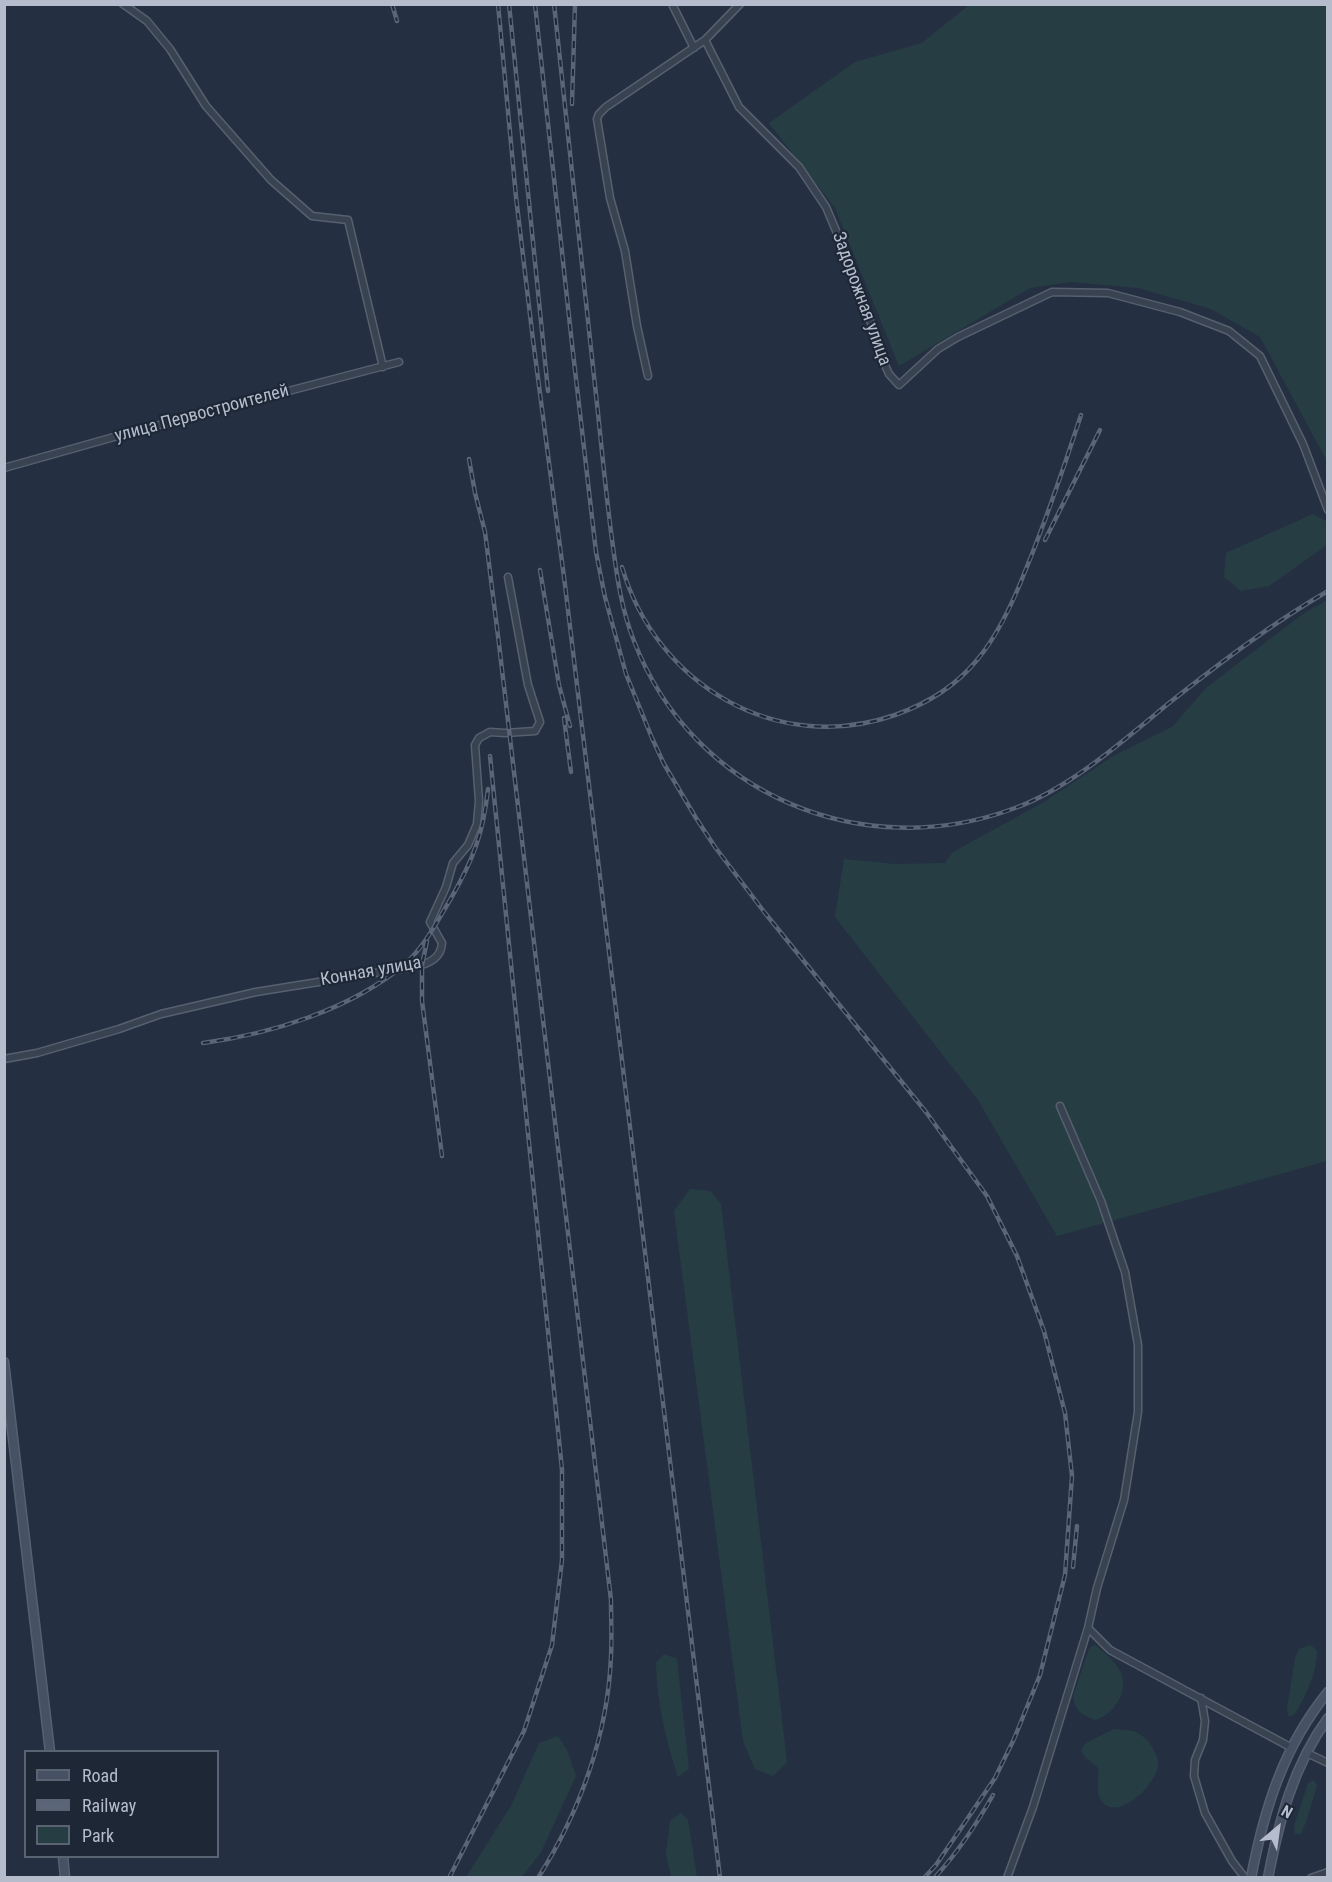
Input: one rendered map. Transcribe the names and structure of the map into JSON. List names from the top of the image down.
{
  "streets": {
    "street": ["Задорожная улица", "улица Первостроителей", "Конная улица"]
  },
  "legend": ["Road", "Railway", "Park"],
  "north": "top right"
}
